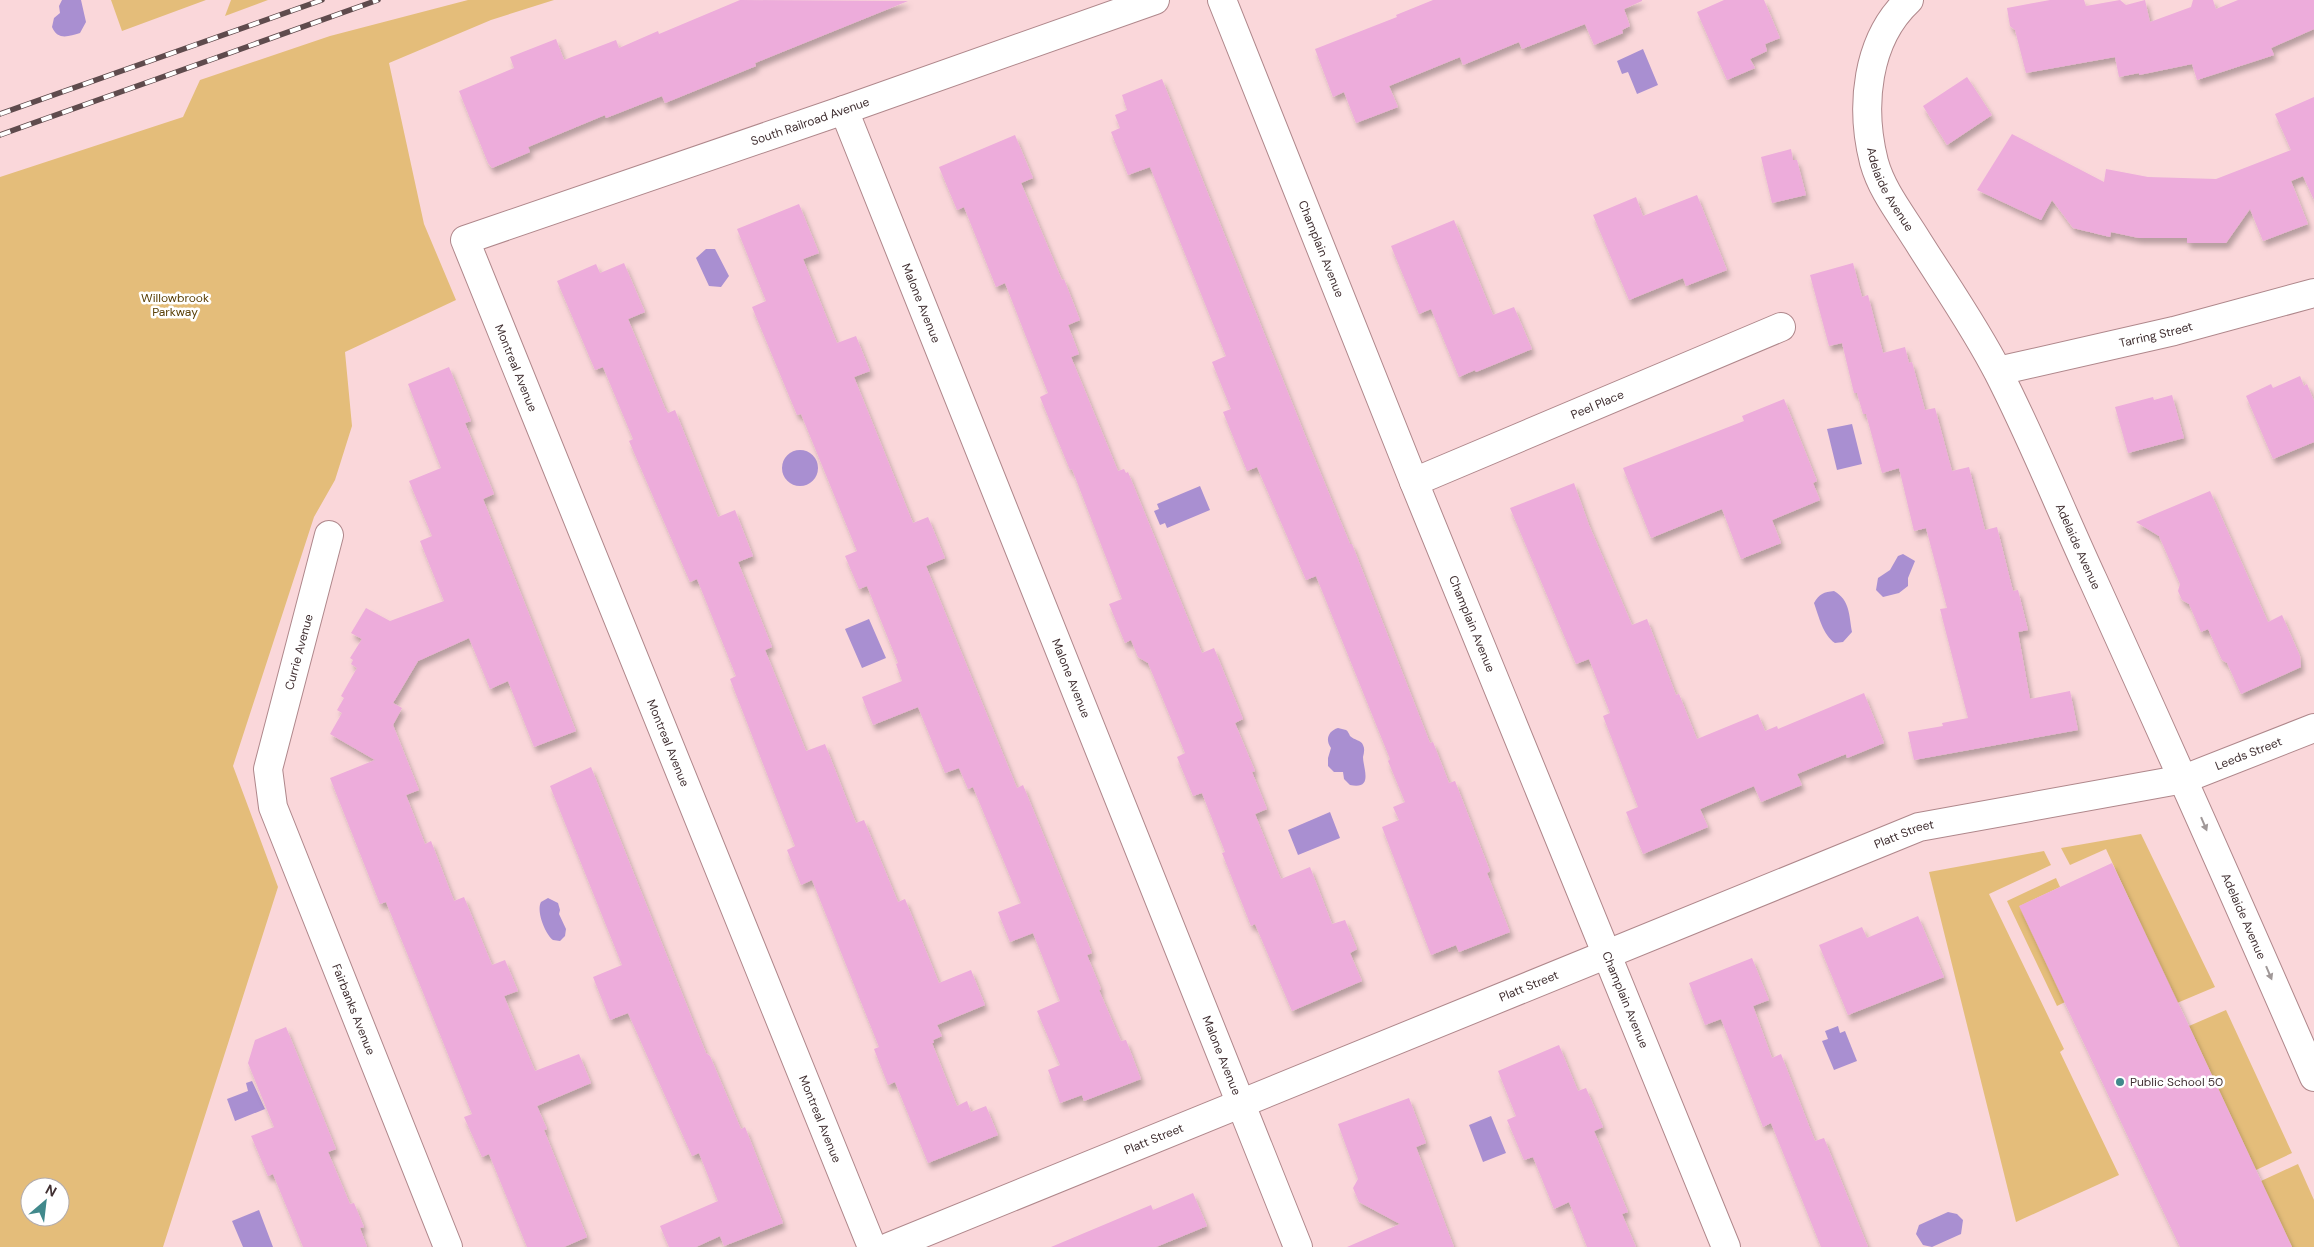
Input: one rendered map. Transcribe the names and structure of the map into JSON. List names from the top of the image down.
{
  "streets": {
    "street": [
      "South Railroad Avenue",
      "Adelaide Avenue",
      "Champlain Avenue",
      "Malone Avenue",
      "Tarring Street",
      "Montreal Avenue",
      "Peel Place",
      "Currie Avenue",
      "Leeds Street",
      "Platt Street",
      "Fairbanks Avenue"
    ]
  },
  "crossings": [
    ["South Railroad Avenue", "Malone Avenue"],
    ["South Railroad Avenue", "Montreal Avenue"],
    ["Adelaide Avenue", "Tarring Street"],
    ["Adelaide Avenue", "Leeds Street"],
    ["Adelaide Avenue", "Platt Street"],
    ["Champlain Avenue", "Peel Place"],
    ["Champlain Avenue", "Platt Street"],
    ["Malone Avenue", "Platt Street"],
    ["Currie Avenue", "Fairbanks Avenue"],
    ["Leeds Street", "Platt Street"]
  ],
  "parks": ["Willowbrook Parkway"],
  "places": ["Public School 50"],
  "north": "top right"
}
